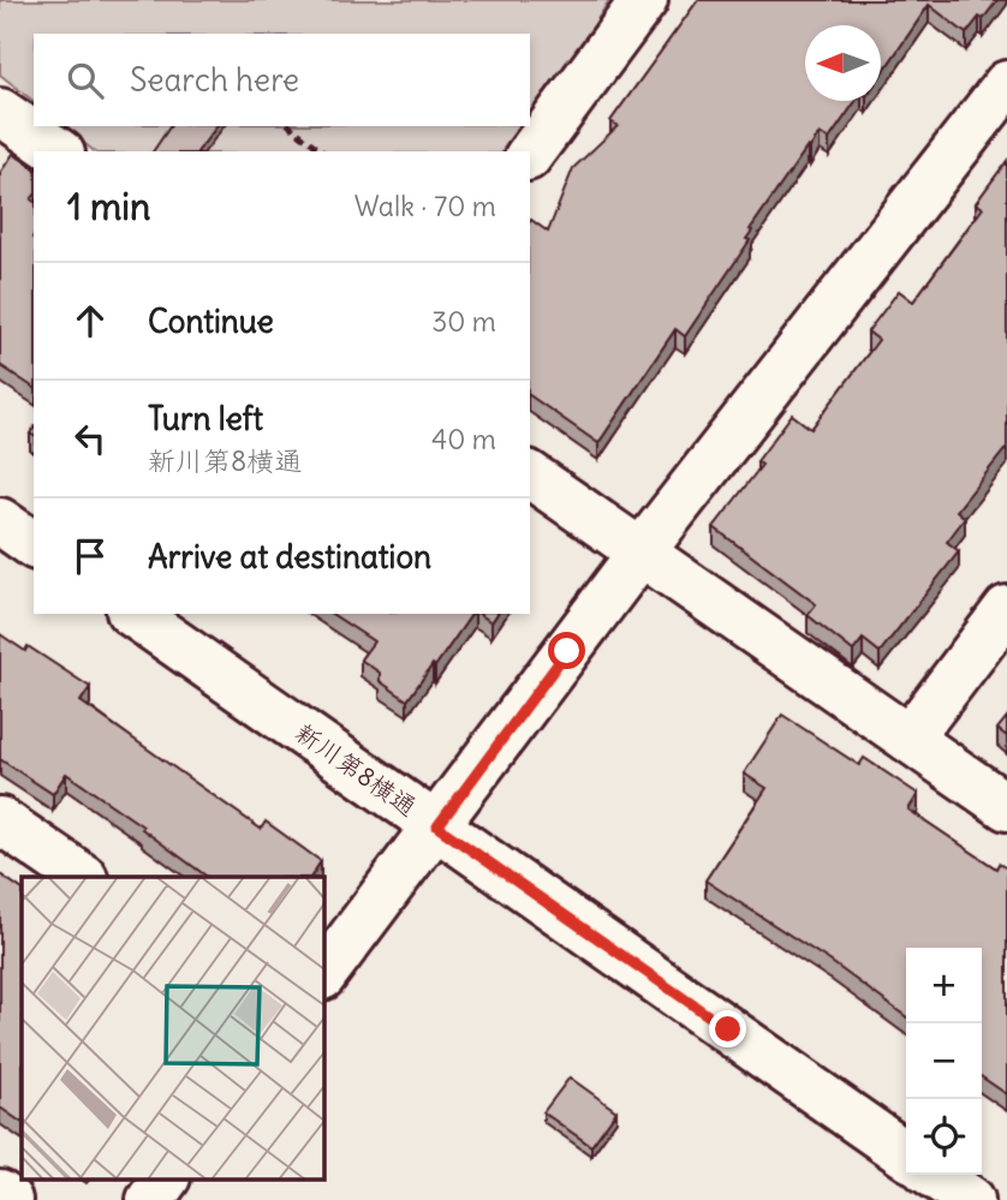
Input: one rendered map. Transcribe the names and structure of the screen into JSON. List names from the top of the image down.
{
  "streets": {
    "street": ["新川第8横通"]
  },
  "north": "left",
  "page": {
    "search": "Search here",
    "heading": ["1 min", "Walk · 70 m"],
    "list": [
      ["Continue", "30 m"],
      ["Turn left", "新川第8横通", "40 m"],
      "Arrive at destination"
    ],
    "map_buttons": ["+", "−"]
  }
}
